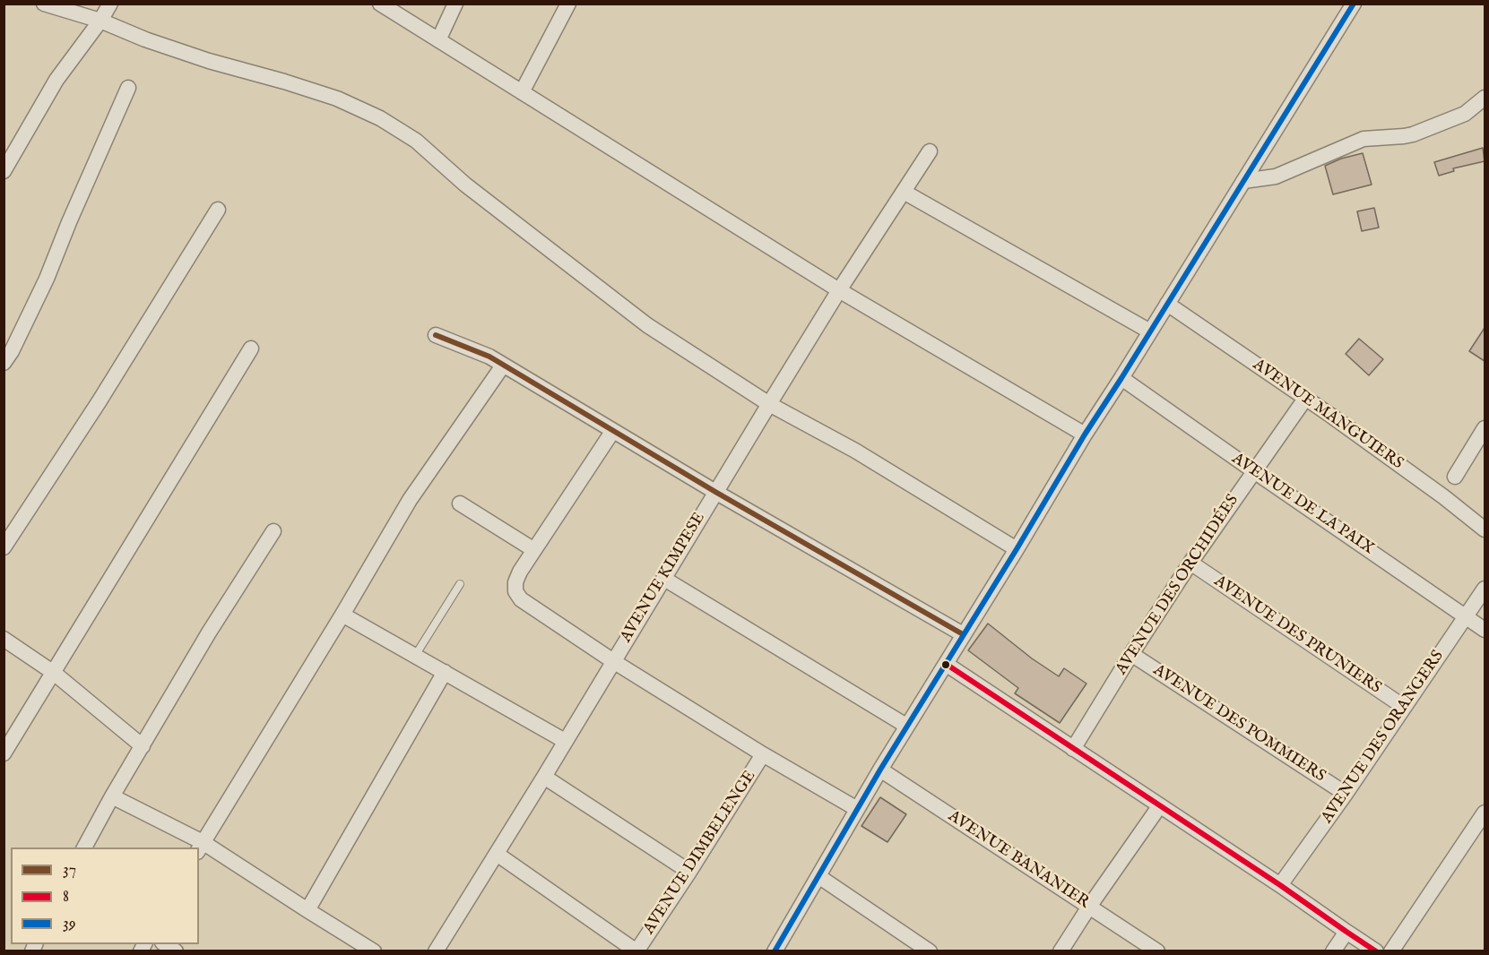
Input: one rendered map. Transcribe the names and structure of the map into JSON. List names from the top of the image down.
{
  "streets": {
    "street": [
      "AVENUE MANGUIERS",
      "AVENUE DE LA PAIX",
      "AVENUE KIMPESE",
      "AVENUE DES ORCHIDÉES",
      "AVENUE DES PRUNIERS",
      "AVENUE DES POMMIERS",
      "AVENUE DES ORANGERS",
      "AVENUE DIMBELENGE",
      "AVENUE BANANIER"
    ]
  },
  "crossings": [
    ["AVENUE MANGUIERS", "AVENUE DES ORCHIDÉES"],
    ["AVENUE DE LA PAIX", "AVENUE DES ORCHIDÉES"],
    ["AVENUE DE LA PAIX", "AVENUE DES ORANGERS"],
    ["AVENUE DES ORCHIDÉES", "AVENUE DES PRUNIERS"],
    ["AVENUE DES ORCHIDÉES", "AVENUE DES POMMIERS"],
    ["AVENUE DES PRUNIERS", "AVENUE DES ORANGERS"],
    ["AVENUE DES POMMIERS", "AVENUE DES ORANGERS"]
  ],
  "lines": ["transit line 39", "transit line 37", "transit line 8"],
  "legend": ["37", "8", "39"]
}
